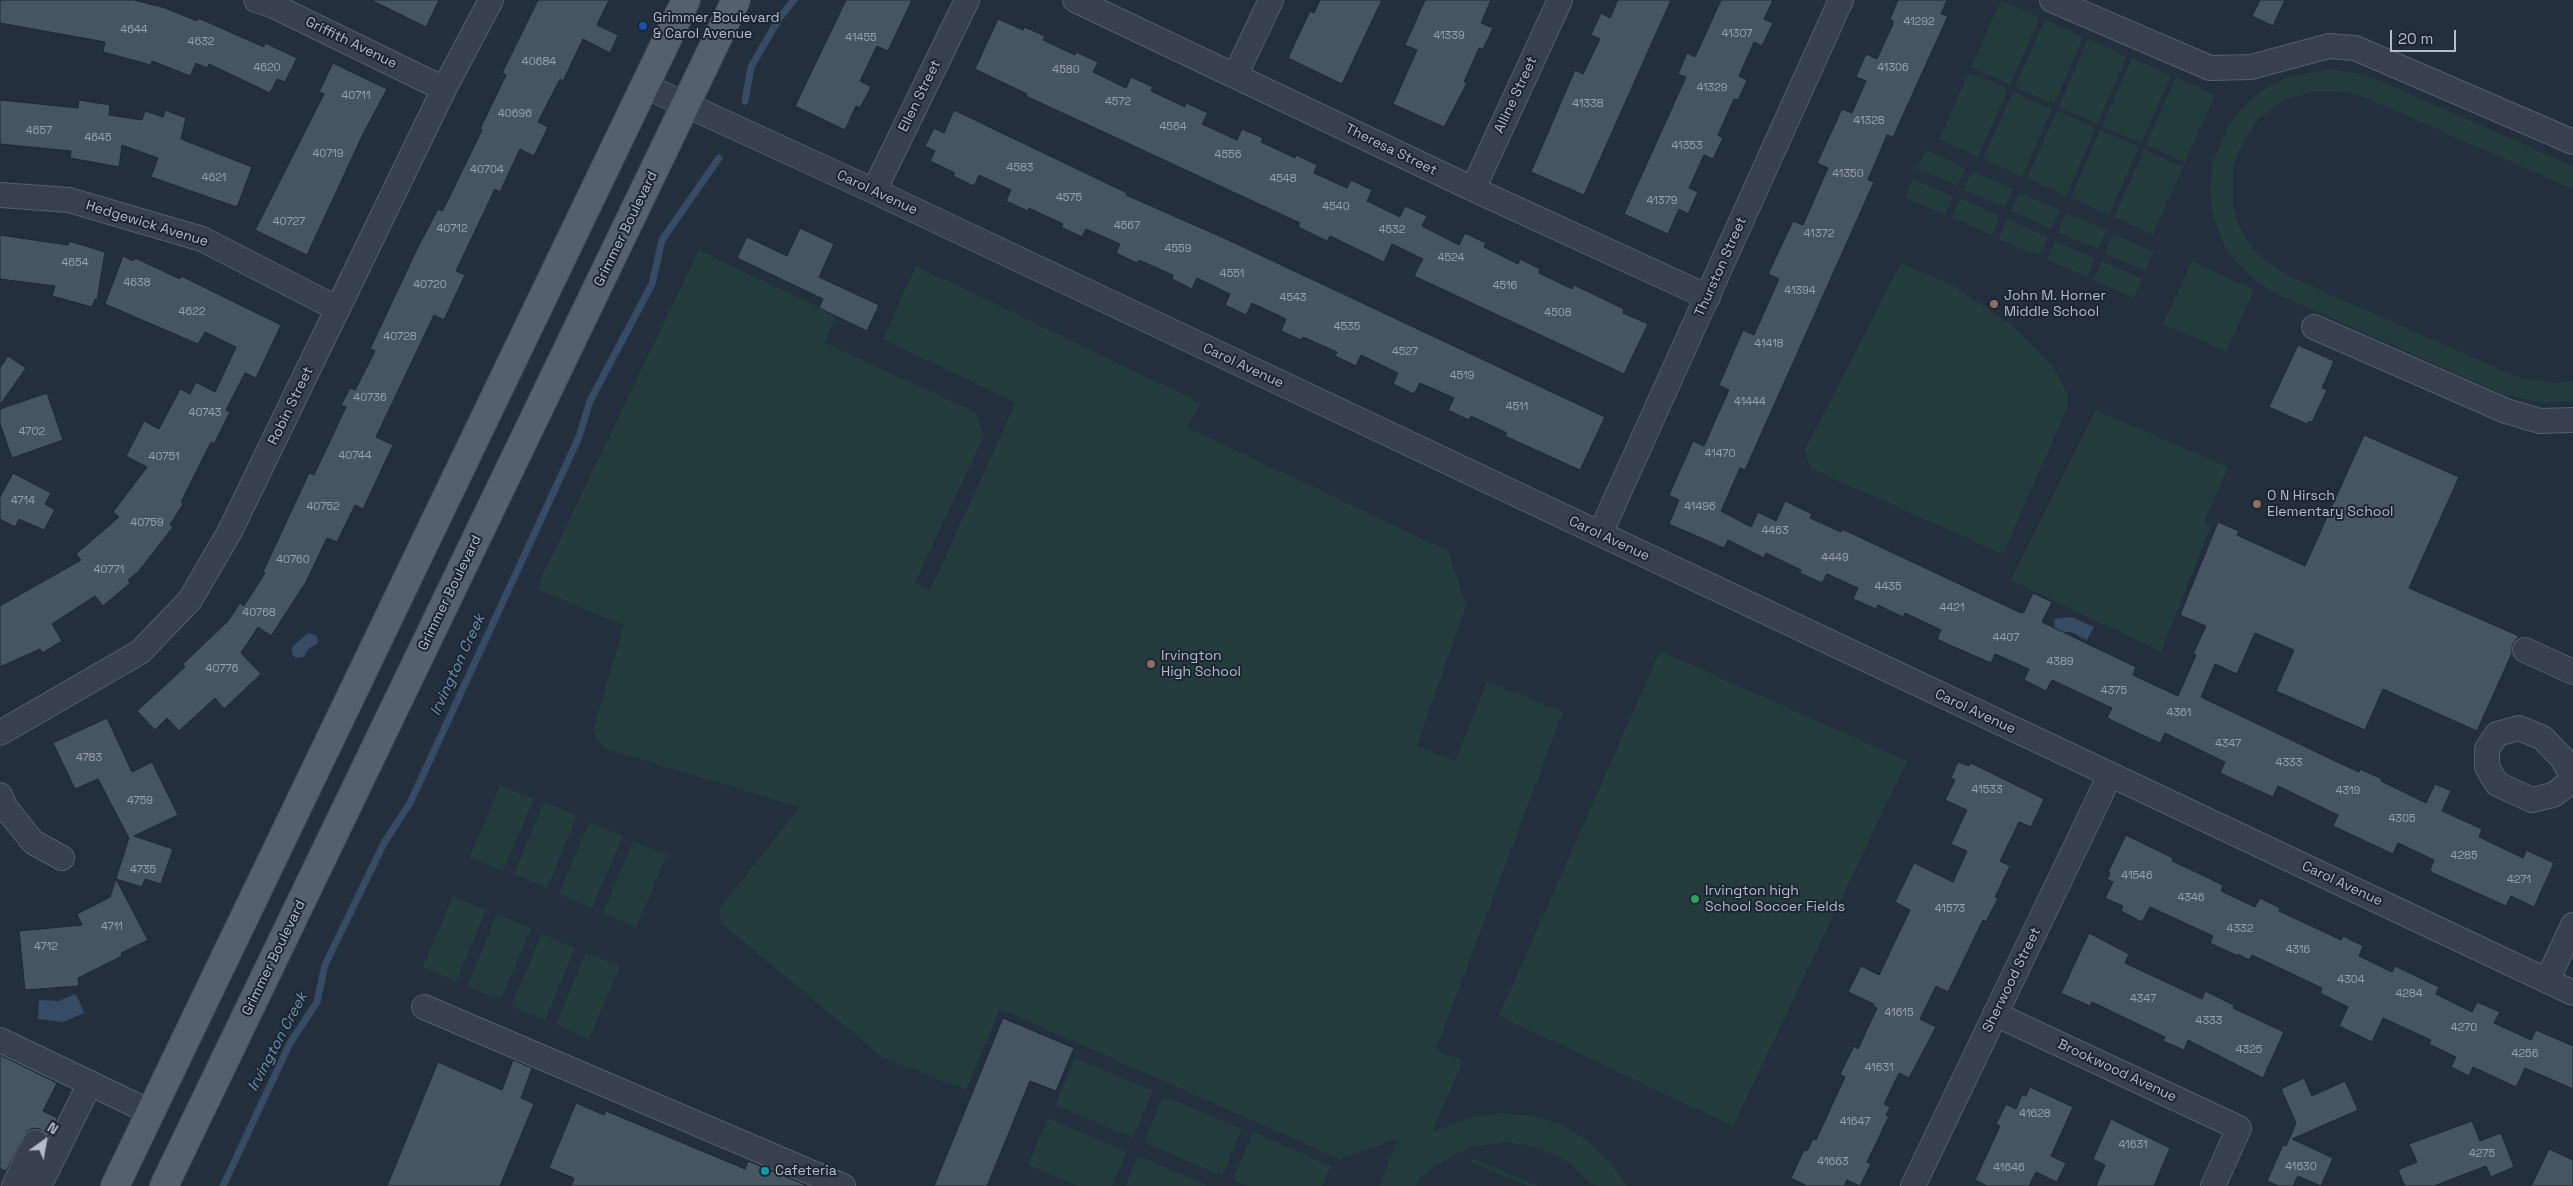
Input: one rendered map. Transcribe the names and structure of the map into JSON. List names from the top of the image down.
{
  "streets": {
    "main road": ["Grimmer Boulevard"],
    "street": [
      "Griffith Avenue",
      "Alline Street",
      "Ellen Street",
      "Theresa Street",
      "Carol Avenue",
      "Hedgewick Avenue",
      "Thurston Street",
      "Robin Street",
      "Sherwood Street",
      "Brookwood Avenue"
    ]
  },
  "crossings": [
    ["Griffith Avenue", "Robin Street"],
    ["Alline Street", "Theresa Street"],
    ["Ellen Street", "Carol Avenue"],
    ["Theresa Street", "Thurston Street"],
    ["Carol Avenue", "Grimmer Boulevard"],
    ["Carol Avenue", "Thurston Street"],
    ["Carol Avenue", "Sherwood Street"],
    ["Hedgewick Avenue", "Robin Street"],
    ["Sherwood Street", "Brookwood Avenue"]
  ],
  "water": ["Irvington Creek"],
  "places": [
    "Grimmer Boulevard & Carol Avenue",
    "John M. Horner Middle School",
    "O N Hirsch Elementary School",
    "Irvington High School",
    "Irvington high School Soccer Fields",
    "Cafeteria"
  ],
  "house_numbers": [
    "41292",
    "4644",
    "41307",
    "41339",
    "41455",
    "4632",
    "40684",
    "4620",
    "41306",
    "4580",
    "41329",
    "40711",
    "4572",
    "41338",
    "40696",
    "41328",
    "4564",
    "4657",
    "4645",
    "41353",
    "40719",
    "4556",
    "4583",
    "40704",
    "41350",
    "4621",
    "4548",
    "4575",
    "41379",
    "4540",
    "40727",
    "4567",
    "40712",
    "4532",
    "41372",
    "4559",
    "4524",
    "4654",
    "4551",
    "4638",
    "40720",
    "4516",
    "41394",
    "4543",
    "4622",
    "4508",
    "4535",
    "40728",
    "41418",
    "4527",
    "4519",
    "40736",
    "41444",
    "4511",
    "40743",
    "4702",
    "41470",
    "40744",
    "40751",
    "4714",
    "40752",
    "41496",
    "40759",
    "4463",
    "4449",
    "40760",
    "40771",
    "4435",
    "4421",
    "40768",
    "4407",
    "4389",
    "40776",
    "4375",
    "4361",
    "4347",
    "4783",
    "4333",
    "41533",
    "4319",
    "4759",
    "4305",
    "4285",
    "4735",
    "41546",
    "4271",
    "4346",
    "41573",
    "4711",
    "4332",
    "4712",
    "4316",
    "4304",
    "4284",
    "4347",
    "41615",
    "4333",
    "4270",
    "4325",
    "4256",
    "41631",
    "41628",
    "41647",
    "41631",
    "4275",
    "41663",
    "41630",
    "41646"
  ],
  "scale_bar": "20 m",
  "north": "top right"
}
